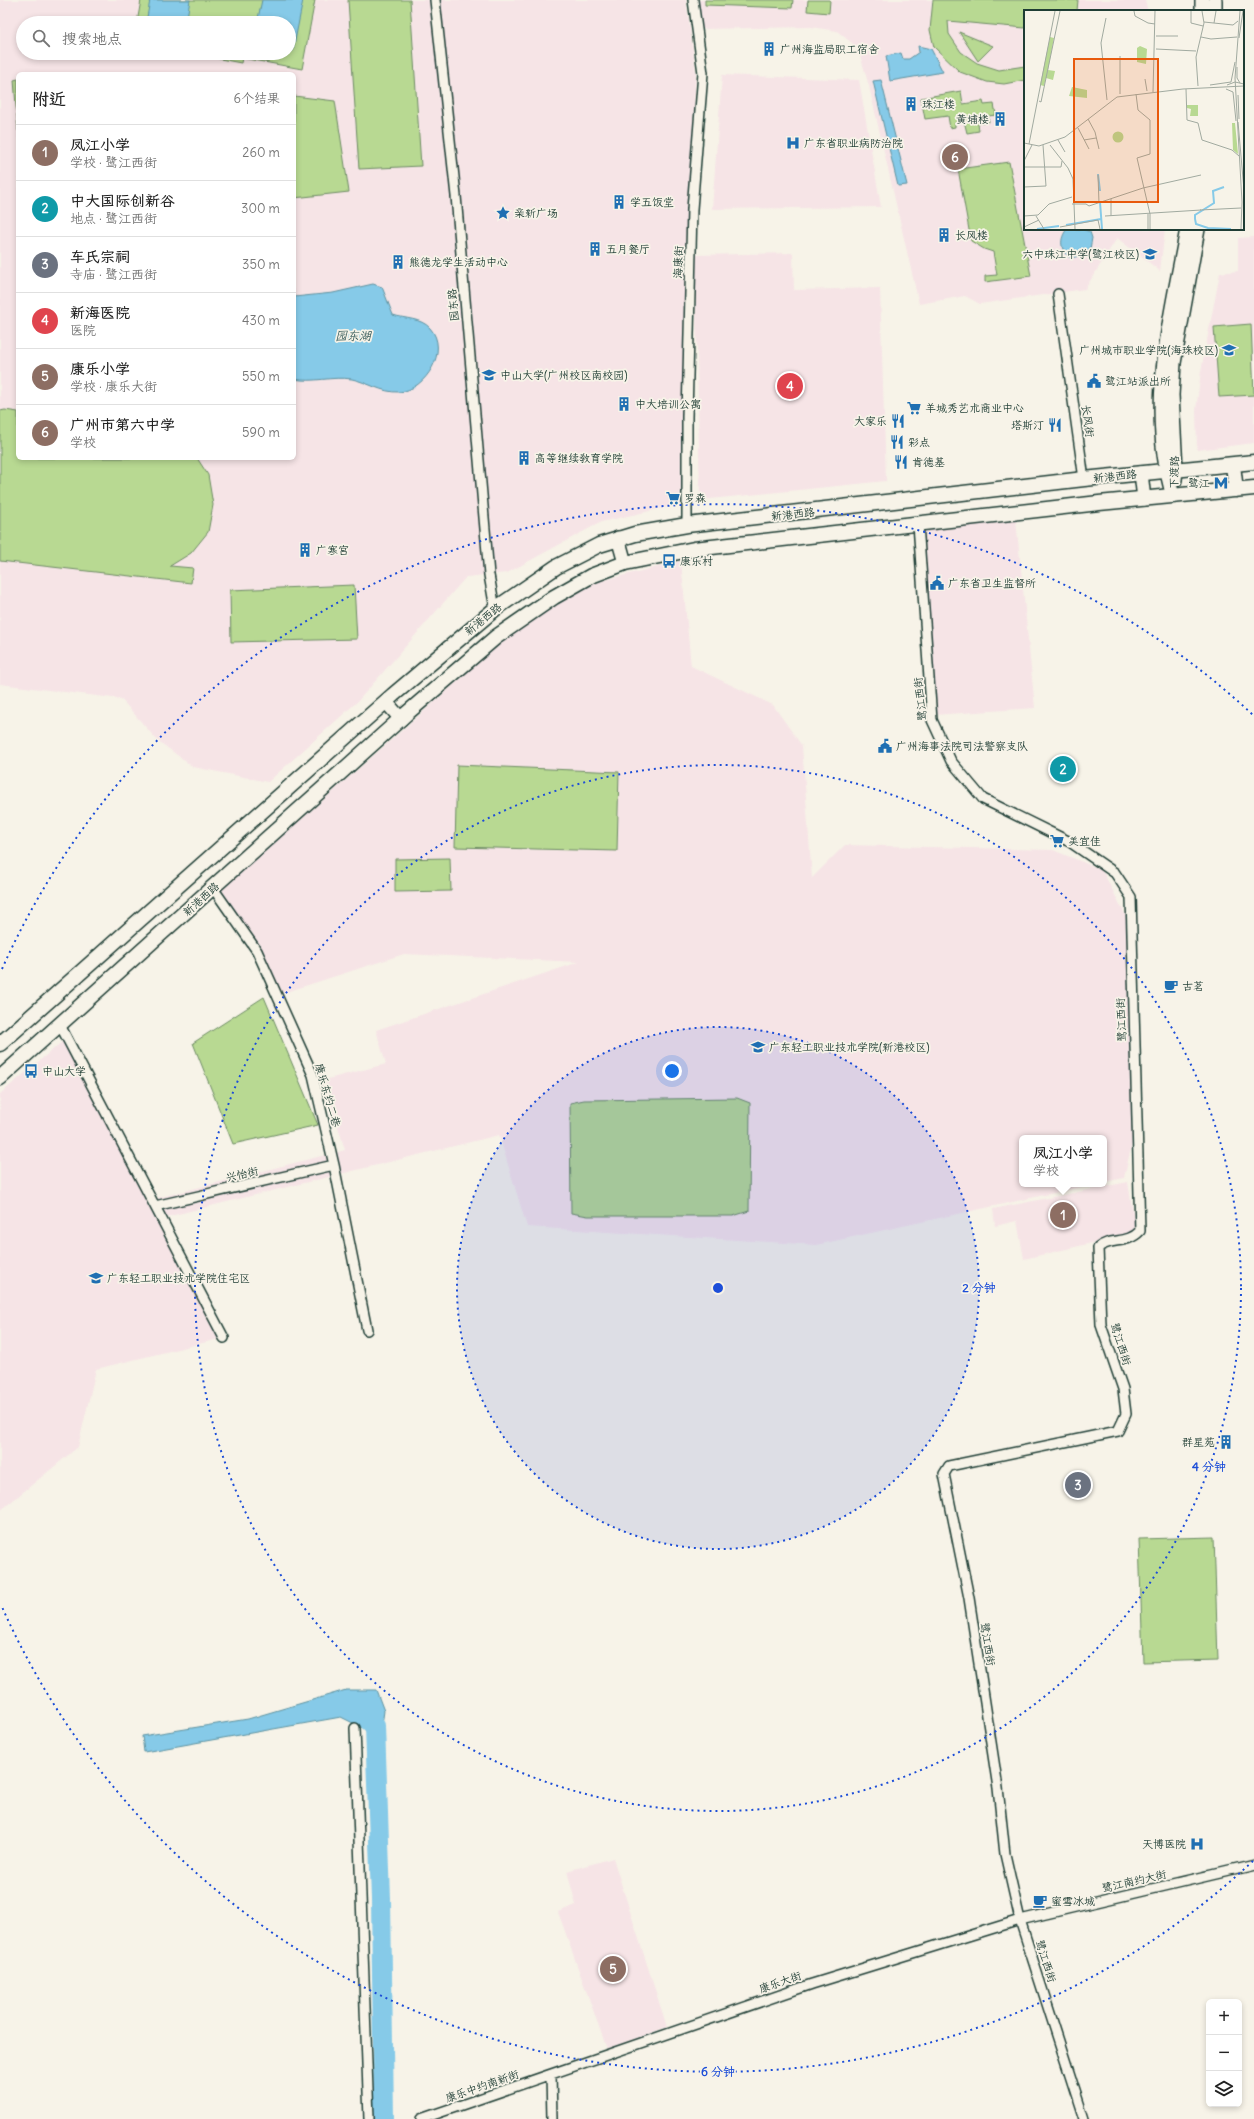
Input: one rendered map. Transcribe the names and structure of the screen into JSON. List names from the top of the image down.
{
  "streets": {
    "main road": ["下渡路", "新港西路"],
    "street": [
      "海康街",
      "园东路",
      "长风街",
      "鹭江西街",
      "康乐东约二巷",
      "兴怡街",
      "鹭江南约大街",
      "康乐大街",
      "康乐中约南新街"
    ]
  },
  "crossings": [
    ["海康街", "新港西路"],
    ["园东路", "新港西路"],
    ["长风街", "新港西路"],
    ["下渡路", "新港西路"],
    ["新港西路", "鹭江西街"],
    ["新港西路", "康乐东约二巷"],
    ["鹭江西街", "鹭江南约大街"],
    ["鹭江西街", "康乐大街"],
    ["康乐东约二巷", "兴怡街"],
    ["鹭江南约大街", "康乐大街"],
    ["康乐大街", "康乐中约南新街"]
  ],
  "water": ["园东湖"],
  "places": {
    "building": [
      "广州海监局职工宿舍",
      "珠江楼",
      "黄埔楼",
      "学五饭堂",
      "长风楼",
      "五月餐厅",
      "熊德龙学生活动中心",
      "中大培训公寓",
      "高等继续教育学院",
      "广寒宫",
      "群星苑"
    ],
    "hospital": ["广东省职业病防治院", "天博医院"],
    "place": ["亲新广场"],
    "school or university": [
      "六中珠江中学(鹭江校区)",
      "广州城市职业学院(海珠校区)",
      "中山大学(广州校区南校园)",
      "广东轻工职业技术学院(新港校区)",
      "广东轻工职业技术学院住宅区"
    ],
    "public building": ["鹭江站派出所", "广东省卫生监督所", "广州海事法院司法警察支队"],
    "supermarket": ["羊城秀艺术商业中心", "罗森", "美宜佳"],
    "restaurant": [
      "大家乐",
      "塔斯汀",
      "彩点",
      "肯德基"
    ],
    "metro station": ["鹭江"],
    "bus stop": ["康乐村", "中山大学"],
    "cafe": ["古茗", "蜜雪冰城"]
  },
  "page": {
    "search": "搜索地点",
    "heading": ["附近", "6个结果"],
    "list": [
      {
        "mark": "1",
        "name": "凤江小学",
        "note": "学校 · 鹭江西街",
        "value": "260 m"
      },
      {
        "mark": "2",
        "name": "中大国际创新谷",
        "note": "地点 · 鹭江西街",
        "value": "300 m"
      },
      {
        "mark": "3",
        "name": "车氏宗祠",
        "note": "寺庙 · 鹭江西街",
        "value": "350 m"
      },
      {
        "mark": "4",
        "name": "新海医院",
        "note": "医院",
        "value": "430 m"
      },
      {
        "mark": "5",
        "name": "康乐小学",
        "note": "学校 · 康乐大街",
        "value": "550 m"
      },
      {
        "mark": "6",
        "name": "广州市第六中学",
        "note": "学校",
        "value": "590 m"
      }
    ],
    "pins": [
      "6",
      "4",
      "2",
      "1",
      "3",
      "5"
    ],
    "popup": ["凤江小学", "学校"],
    "map_buttons": ["+", "−"]
  },
  "rings": ["2 分钟", "4 分钟", "6 分钟"]
}
